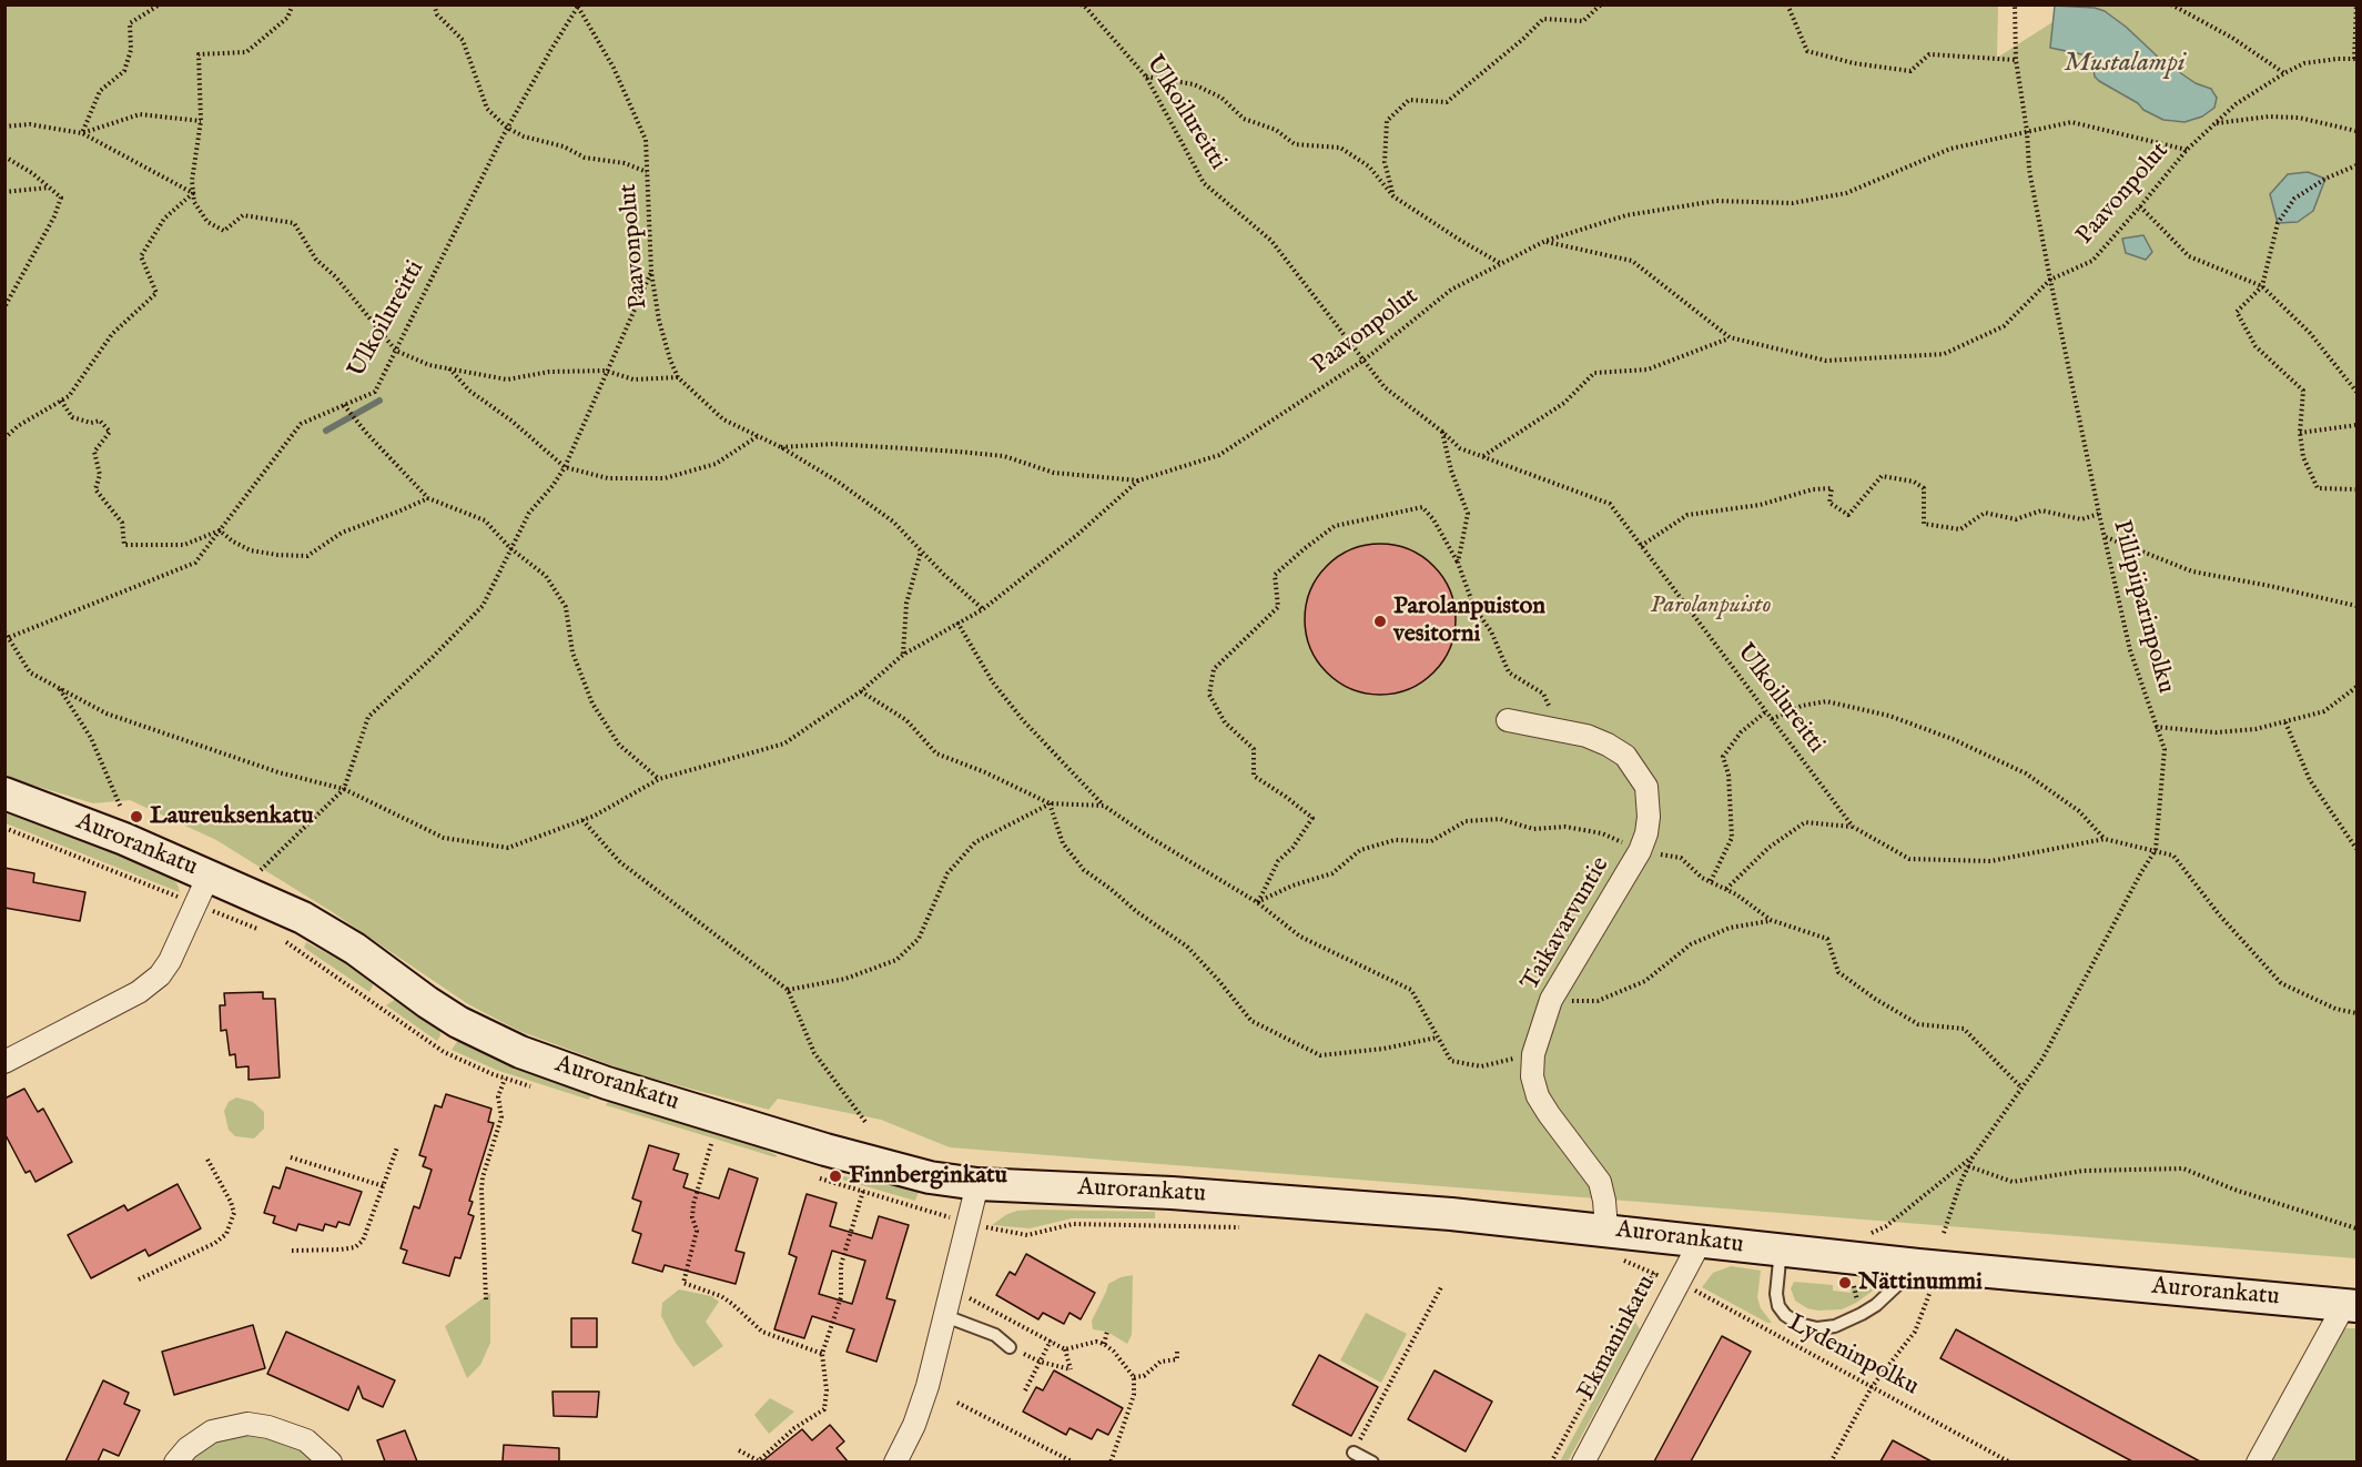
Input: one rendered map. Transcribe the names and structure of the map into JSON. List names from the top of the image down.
{
  "streets": {
    "street": ["Aurorankatu", "Taikavarvuntie", "Ekmaninkatu"],
    "path": [
      "Ulkoilureitti",
      "Paavonpolut",
      "Pillipiiparinpolku",
      "Lydeninpolku"
    ]
  },
  "crossings": [
    ["Ulkoilureitti", "Paavonpolut"],
    ["Ulkoilureitti", "Pillipiiparinpolku"],
    ["Paavonpolut", "Pillipiiparinpolku"],
    ["Aurorankatu", "Taikavarvuntie"],
    ["Aurorankatu", "Ekmaninkatu"],
    ["Ekmaninkatu", "Lydeninpolku"]
  ],
  "water": ["Mustalampi"],
  "parks": ["Parolanpuisto"],
  "places": [
    "Parolanpuiston vesitorni",
    "Laureuksenkatu",
    "Finnberginkatu",
    "Nättinummi"
  ]
}
